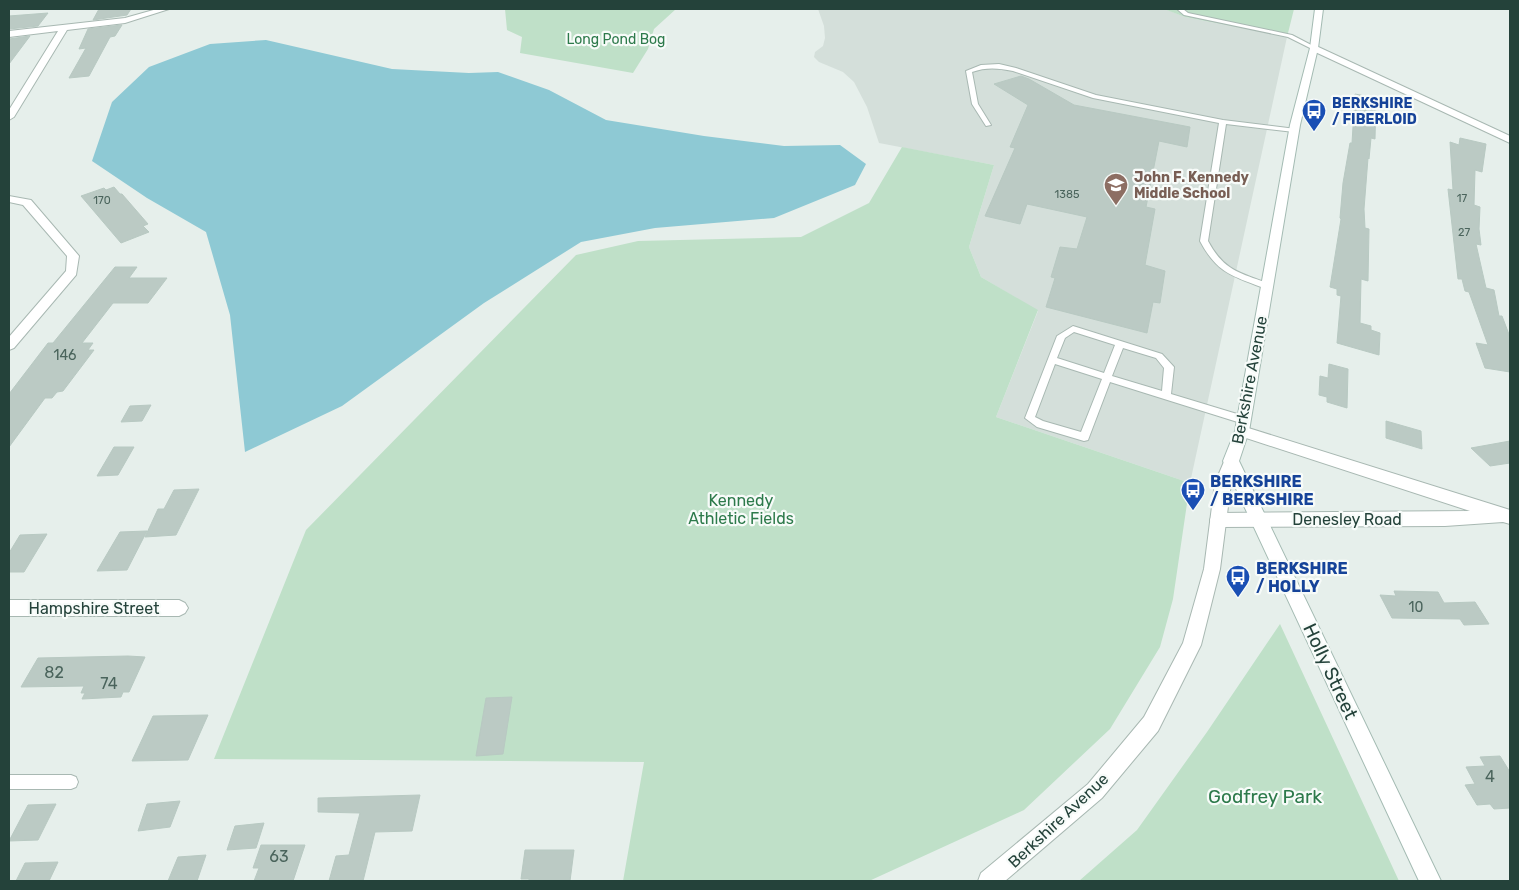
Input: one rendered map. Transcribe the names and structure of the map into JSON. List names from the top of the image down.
{
  "streets": {
    "street": [
      "Berkshire Avenue",
      "Denesley Road",
      "Hampshire Street",
      "Holly Street"
    ]
  },
  "crossings": [
    ["Berkshire Avenue", "Denesley Road"],
    ["Berkshire Avenue", "Holly Street"],
    ["Denesley Road", "Holly Street"]
  ],
  "parks": ["Long Pond Bog", "Kennedy Athletic Fields", "Godfrey Park"],
  "places": {
    "bus stop": ["BERKSHIRE / FIBERLOID", "BERKSHIRE / BERKSHIRE", "BERKSHIRE / HOLLY"],
    "school or university": ["John F. Kennedy Middle School"]
  },
  "house_numbers": [
    "1385",
    "17",
    "170",
    "27",
    "146",
    "10",
    "82",
    "74",
    "4",
    "63"
  ]
}
